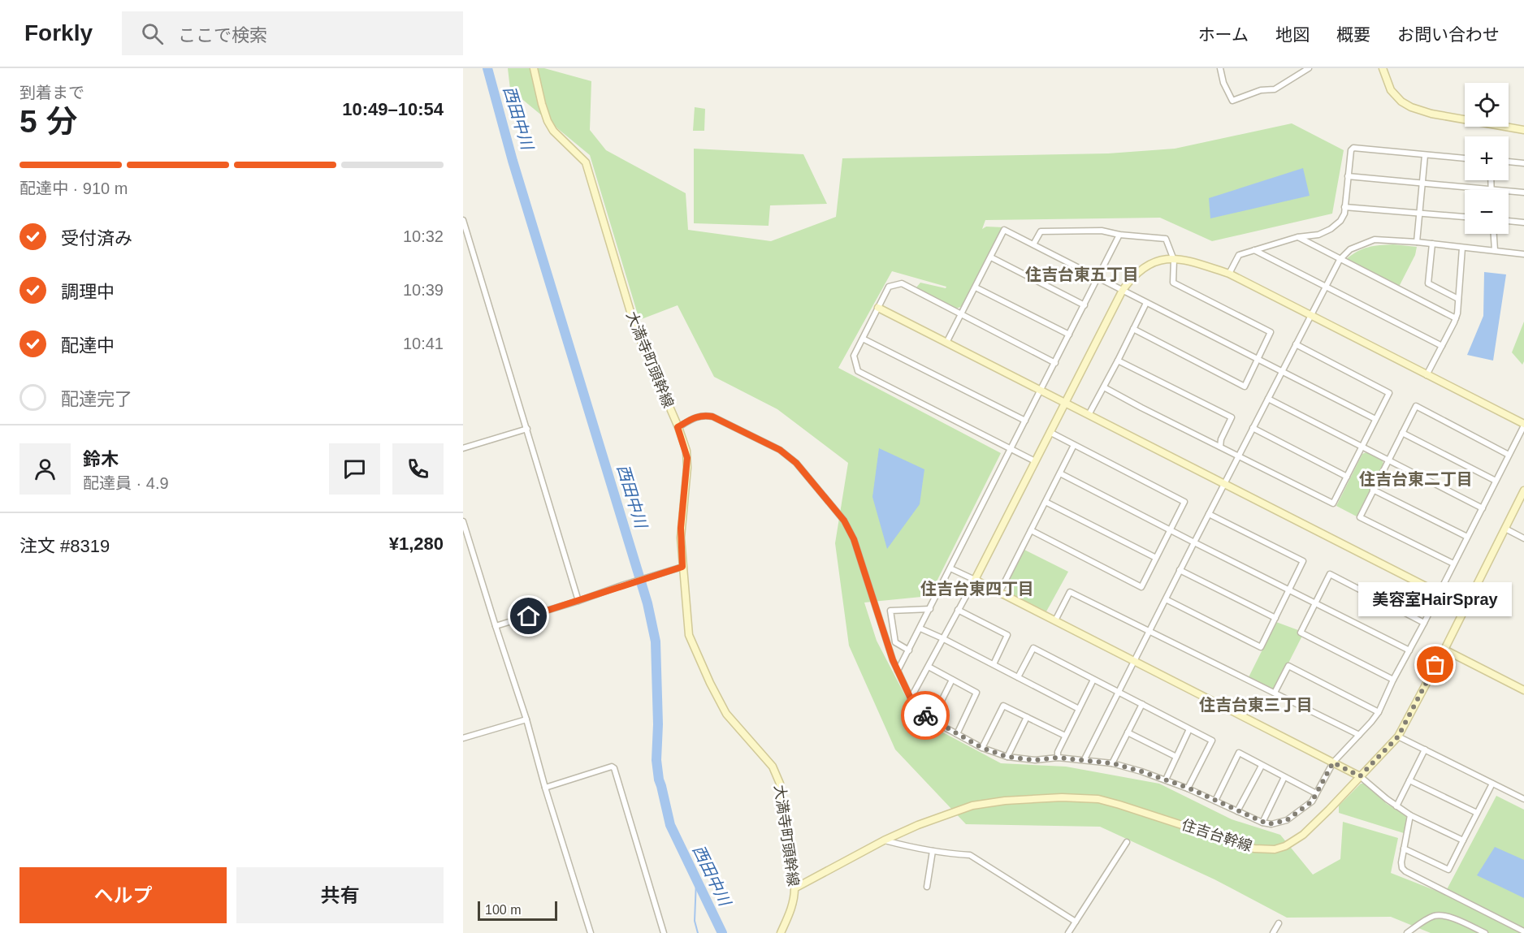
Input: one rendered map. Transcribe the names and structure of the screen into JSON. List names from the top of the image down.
{
  "streets": {
    "street": ["大満寺町頭幹線", "住吉台幹線"]
  },
  "crossings": [
    ["大満寺町頭幹線", "住吉台幹線"]
  ],
  "districts": [
    "住吉台東五丁目",
    "住吉台東二丁目",
    "住吉台東四丁目",
    "住吉台東三丁目"
  ],
  "water": ["西田中川"],
  "places": ["美容室HairSpray"],
  "scale_bar": "100 m",
  "page": {
    "header": "Forkly",
    "search": "ここで検索",
    "nav": [
      "ホーム",
      "地図",
      "概要",
      "お問い合わせ"
    ],
    "heading": ["5 分", "到着まで", "10:49–10:54"],
    "panel": [
      "鈴木",
      "配達員 · 4.9",
      "注文 #8319",
      "¥1,280"
    ],
    "map_buttons": ["+", "−"],
    "bar": "配達中 · 910 m",
    "list": [
      ["受付済み", "10:32"],
      ["調理中", "10:39"],
      ["配達中", "10:41"],
      "配達完了"
    ],
    "bubble": "美容室HairSpray",
    "buttons": ["ヘルプ", "共有"],
    "scale": "100 m"
  }
}
